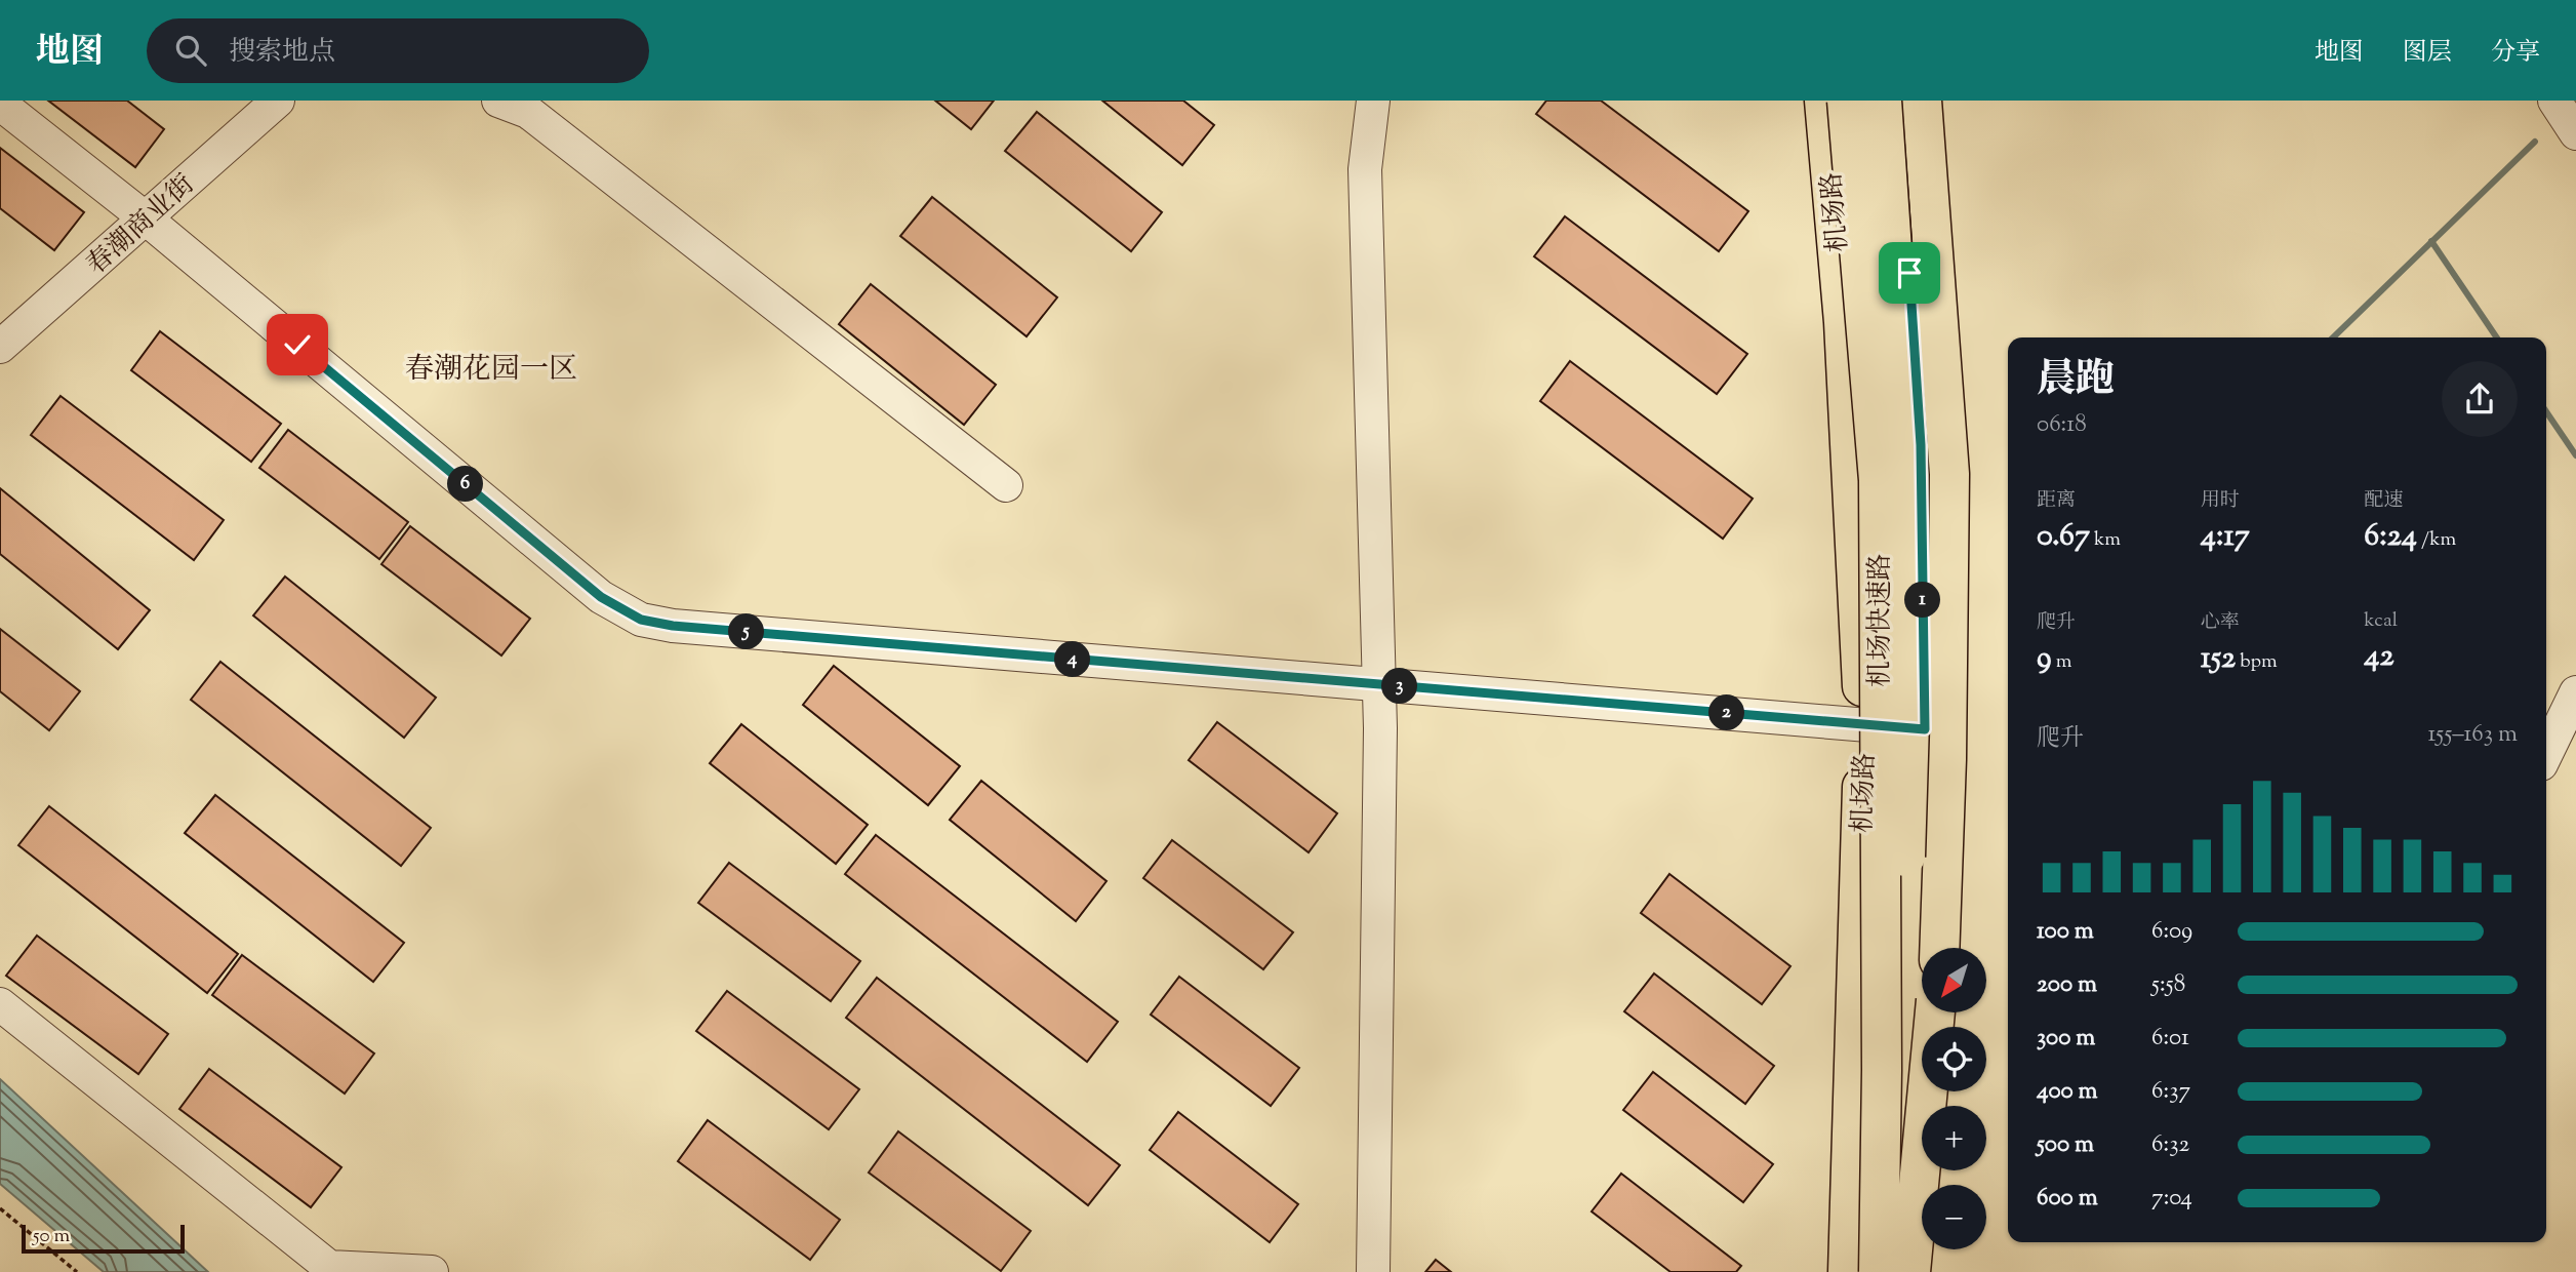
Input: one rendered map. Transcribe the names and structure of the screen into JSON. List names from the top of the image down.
{
  "streets": {
    "main road": ["机场路", "机场快速路"],
    "street": ["春潮商业街"]
  },
  "districts": ["春潮花园一区"],
  "scale_bar": "50 m",
  "north": "bottom left",
  "page": {
    "header": "地图",
    "search": "搜索地点",
    "nav": ["地图", "图层", "分享"],
    "heading": ["晨跑", "06:18"],
    "stats": [
      ["距离", "0.67 km"],
      ["用时", "4:17"],
      ["配速", "6:24 /km"],
      ["爬升", "9 m"],
      ["心率", "152 bpm"],
      ["kcal", "42"]
    ],
    "pins": [
      "6",
      "1",
      "5",
      "4",
      "3",
      "2"
    ],
    "chart": ["爬升", "155–163 m"],
    "list": [
      {
        "name": "100 m",
        "note": "6:09"
      },
      {
        "name": "200 m",
        "note": "5:58"
      },
      {
        "name": "300 m",
        "note": "6:01"
      },
      {
        "name": "400 m",
        "note": "6:37"
      },
      {
        "name": "500 m",
        "note": "6:32"
      },
      {
        "name": "600 m",
        "note": "7:04"
      }
    ],
    "map_buttons": ["+", "−"],
    "scale": "50 m"
  }
}
